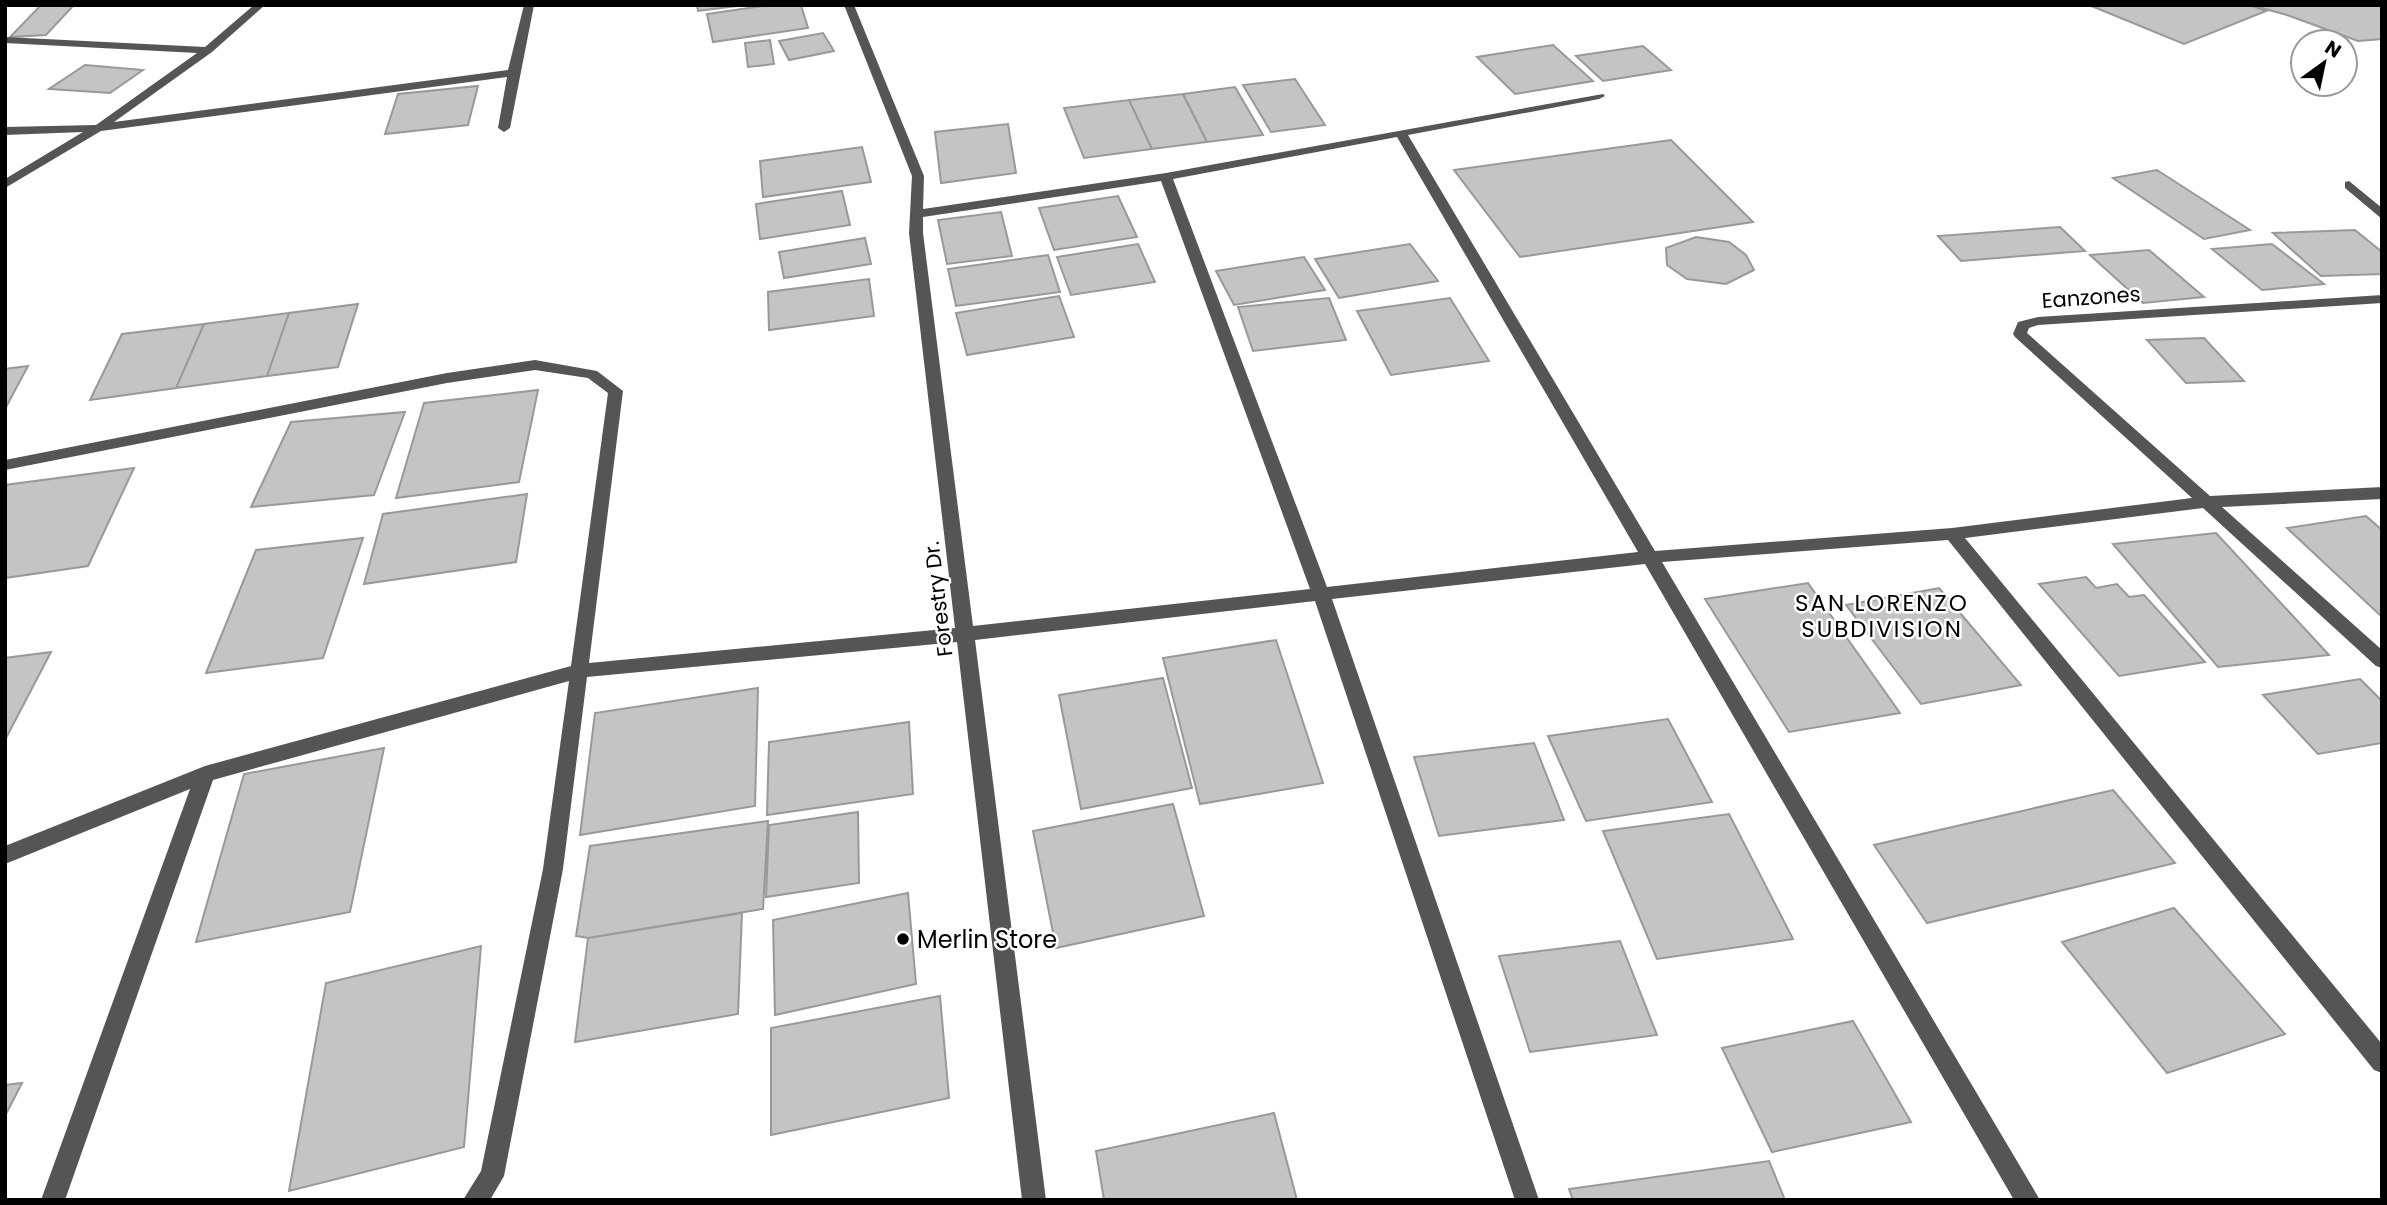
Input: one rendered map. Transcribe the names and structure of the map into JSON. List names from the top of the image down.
{
  "streets": {
    "street": ["Eanzones", "Forestry Dr."]
  },
  "districts": ["SAN LORENZO SUBDIVISION"],
  "places": ["Merlin Store"],
  "north": "top right"
}
